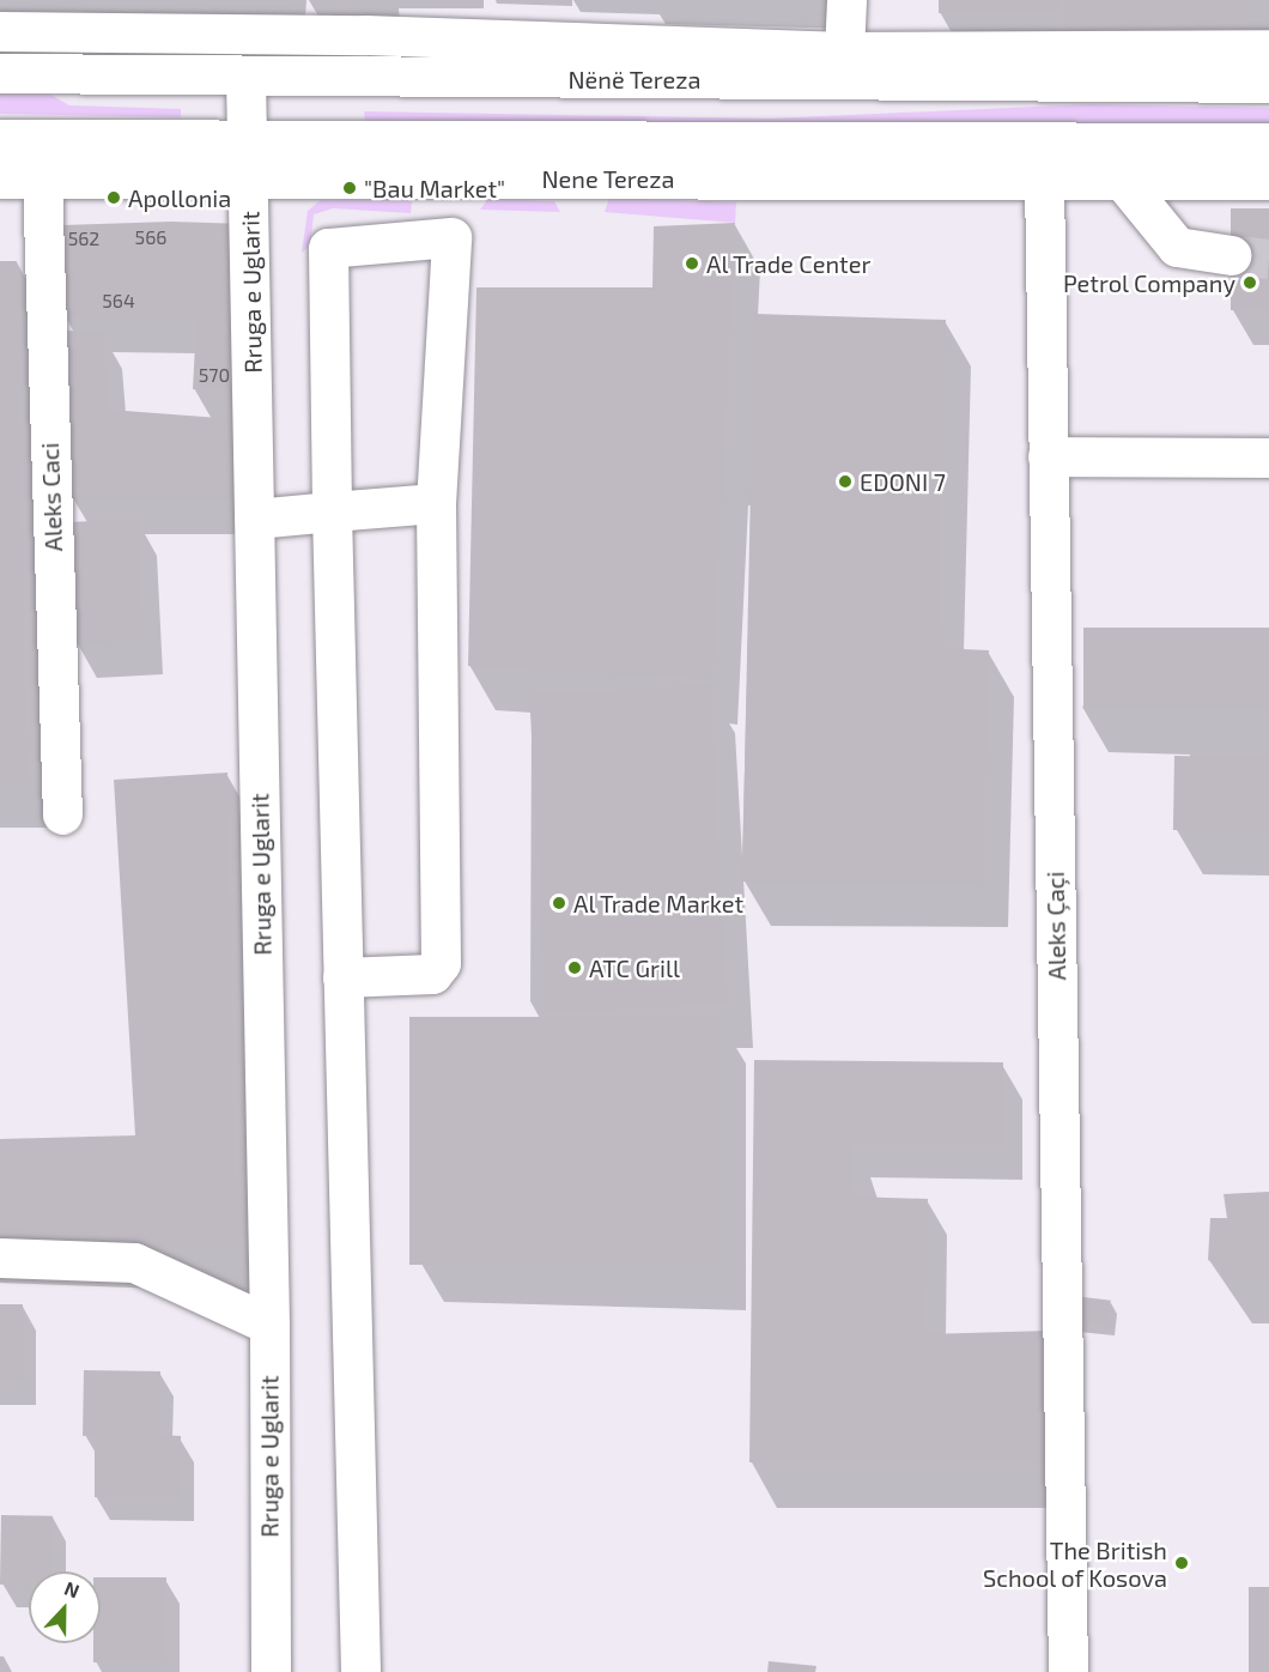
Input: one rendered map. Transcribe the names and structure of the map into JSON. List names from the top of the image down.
{
  "streets": {
    "main road": [
      "Nënë Tereza",
      "Nene Tereza",
      "Rruga e Uglarit",
      "Aleks Caci",
      "Aleks Çaçi"
    ]
  },
  "crossings": [
    ["Nënë Tereza", "Rruga e Uglarit"],
    ["Nene Tereza", "Rruga e Uglarit"],
    ["Nene Tereza", "Aleks Caci"],
    ["Nene Tereza", "Aleks Çaçi"]
  ],
  "places": [
    "\"Bau Market\"",
    "Apollonia",
    "Al Trade Center",
    "Petrol Company",
    "EDONI 7",
    "Al Trade Market",
    "ATC Grill",
    "The British School of Kosova"
  ],
  "house_numbers": [
    "566",
    "562",
    "564",
    "570"
  ],
  "north": "top"
}
